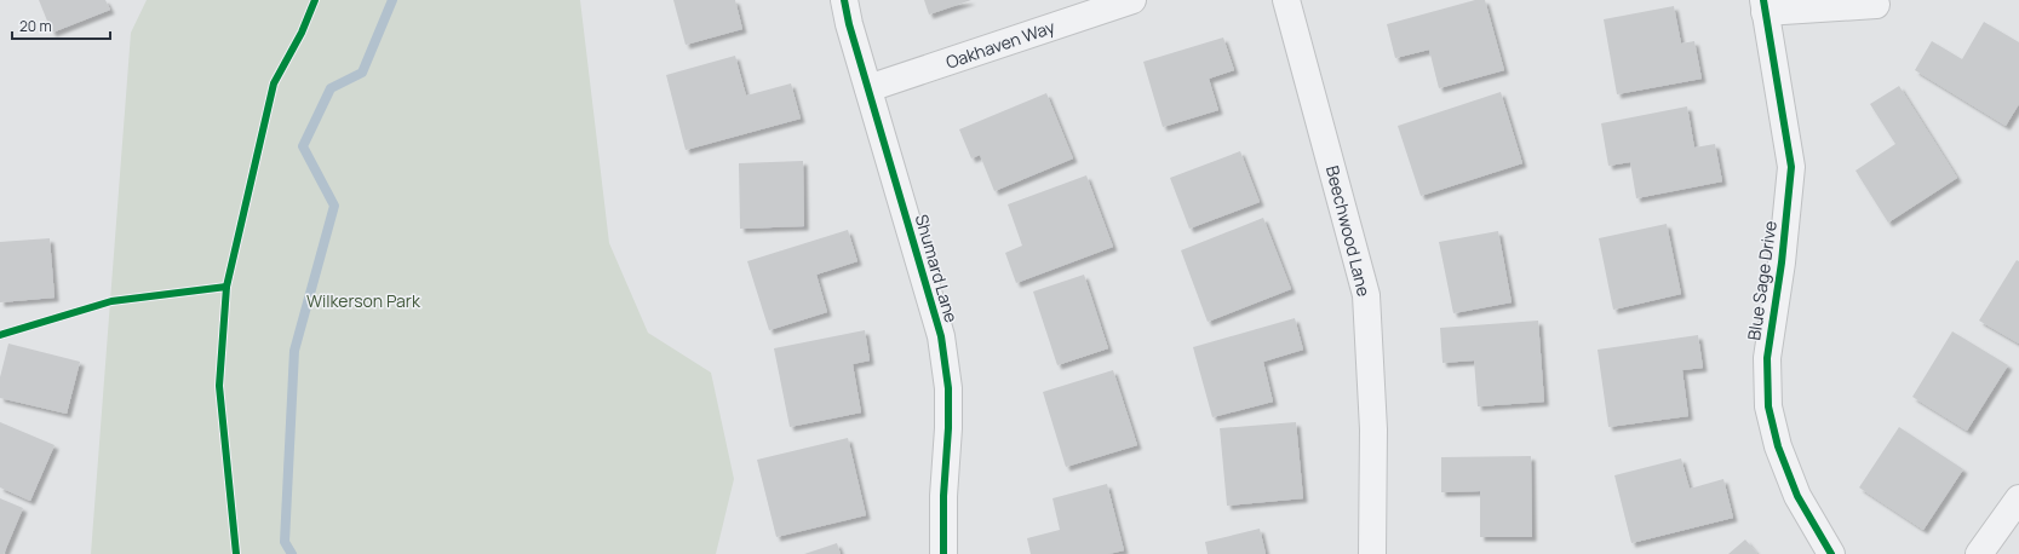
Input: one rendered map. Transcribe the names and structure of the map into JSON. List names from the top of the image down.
{
  "streets": {
    "street": [
      "Oakhaven Way",
      "Beechwood Lane",
      "Shumard Lane",
      "Blue Sage Drive"
    ]
  },
  "crossings": [
    ["Oakhaven Way", "Shumard Lane"]
  ],
  "parks": ["Wilkerson Park"],
  "scale_bar": "20 m"
}
